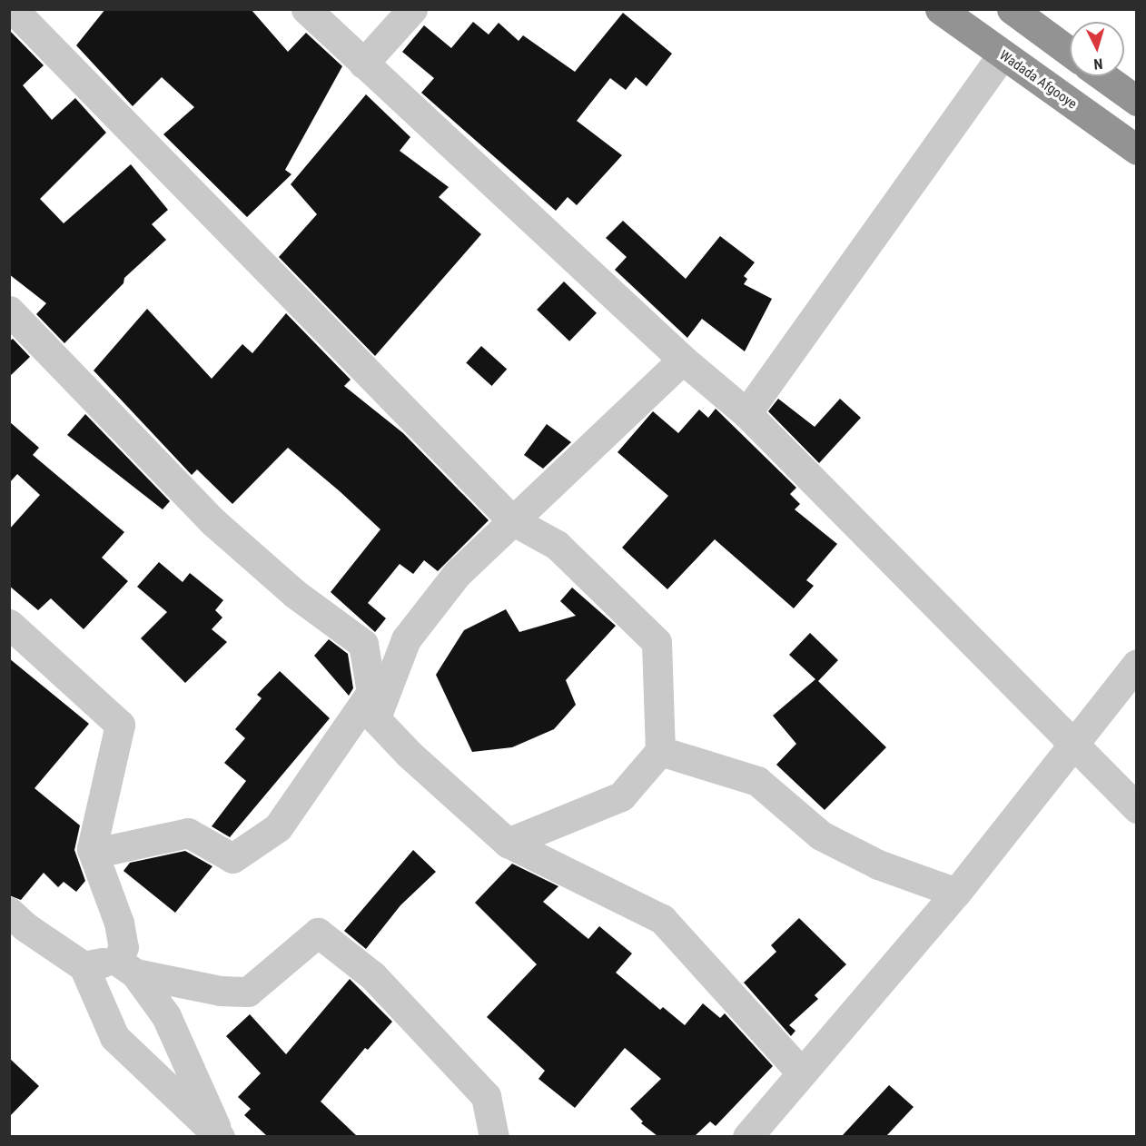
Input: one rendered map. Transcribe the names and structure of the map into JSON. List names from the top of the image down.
{
  "streets": {
    "highway": ["Wadada Afgooye"]
  },
  "north": "bottom"
}
